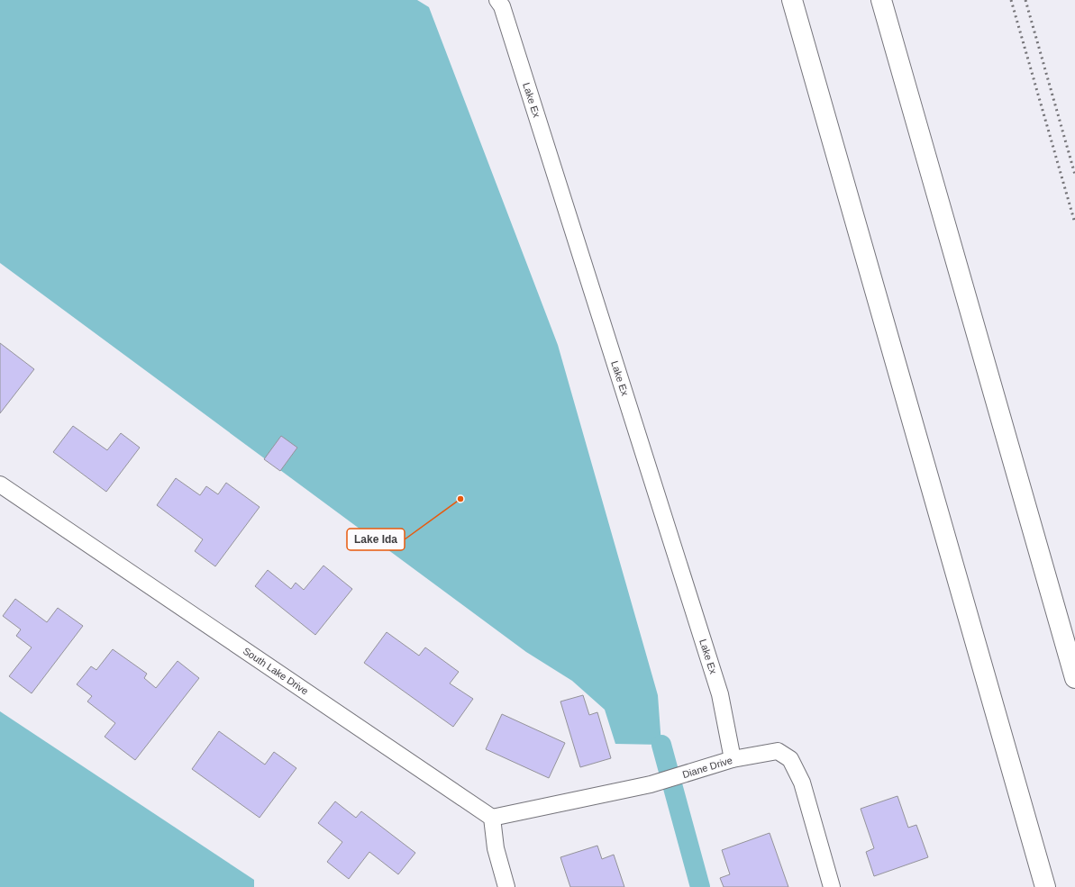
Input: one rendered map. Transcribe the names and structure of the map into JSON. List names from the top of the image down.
{
  "streets": {
    "street": ["Lake Ex", "South Lake Drive", "Diane Drive"]
  },
  "crossings": [
    ["Lake Ex", "Diane Drive"],
    ["South Lake Drive", "Diane Drive"]
  ],
  "places": ["Lake Ida"]
}
